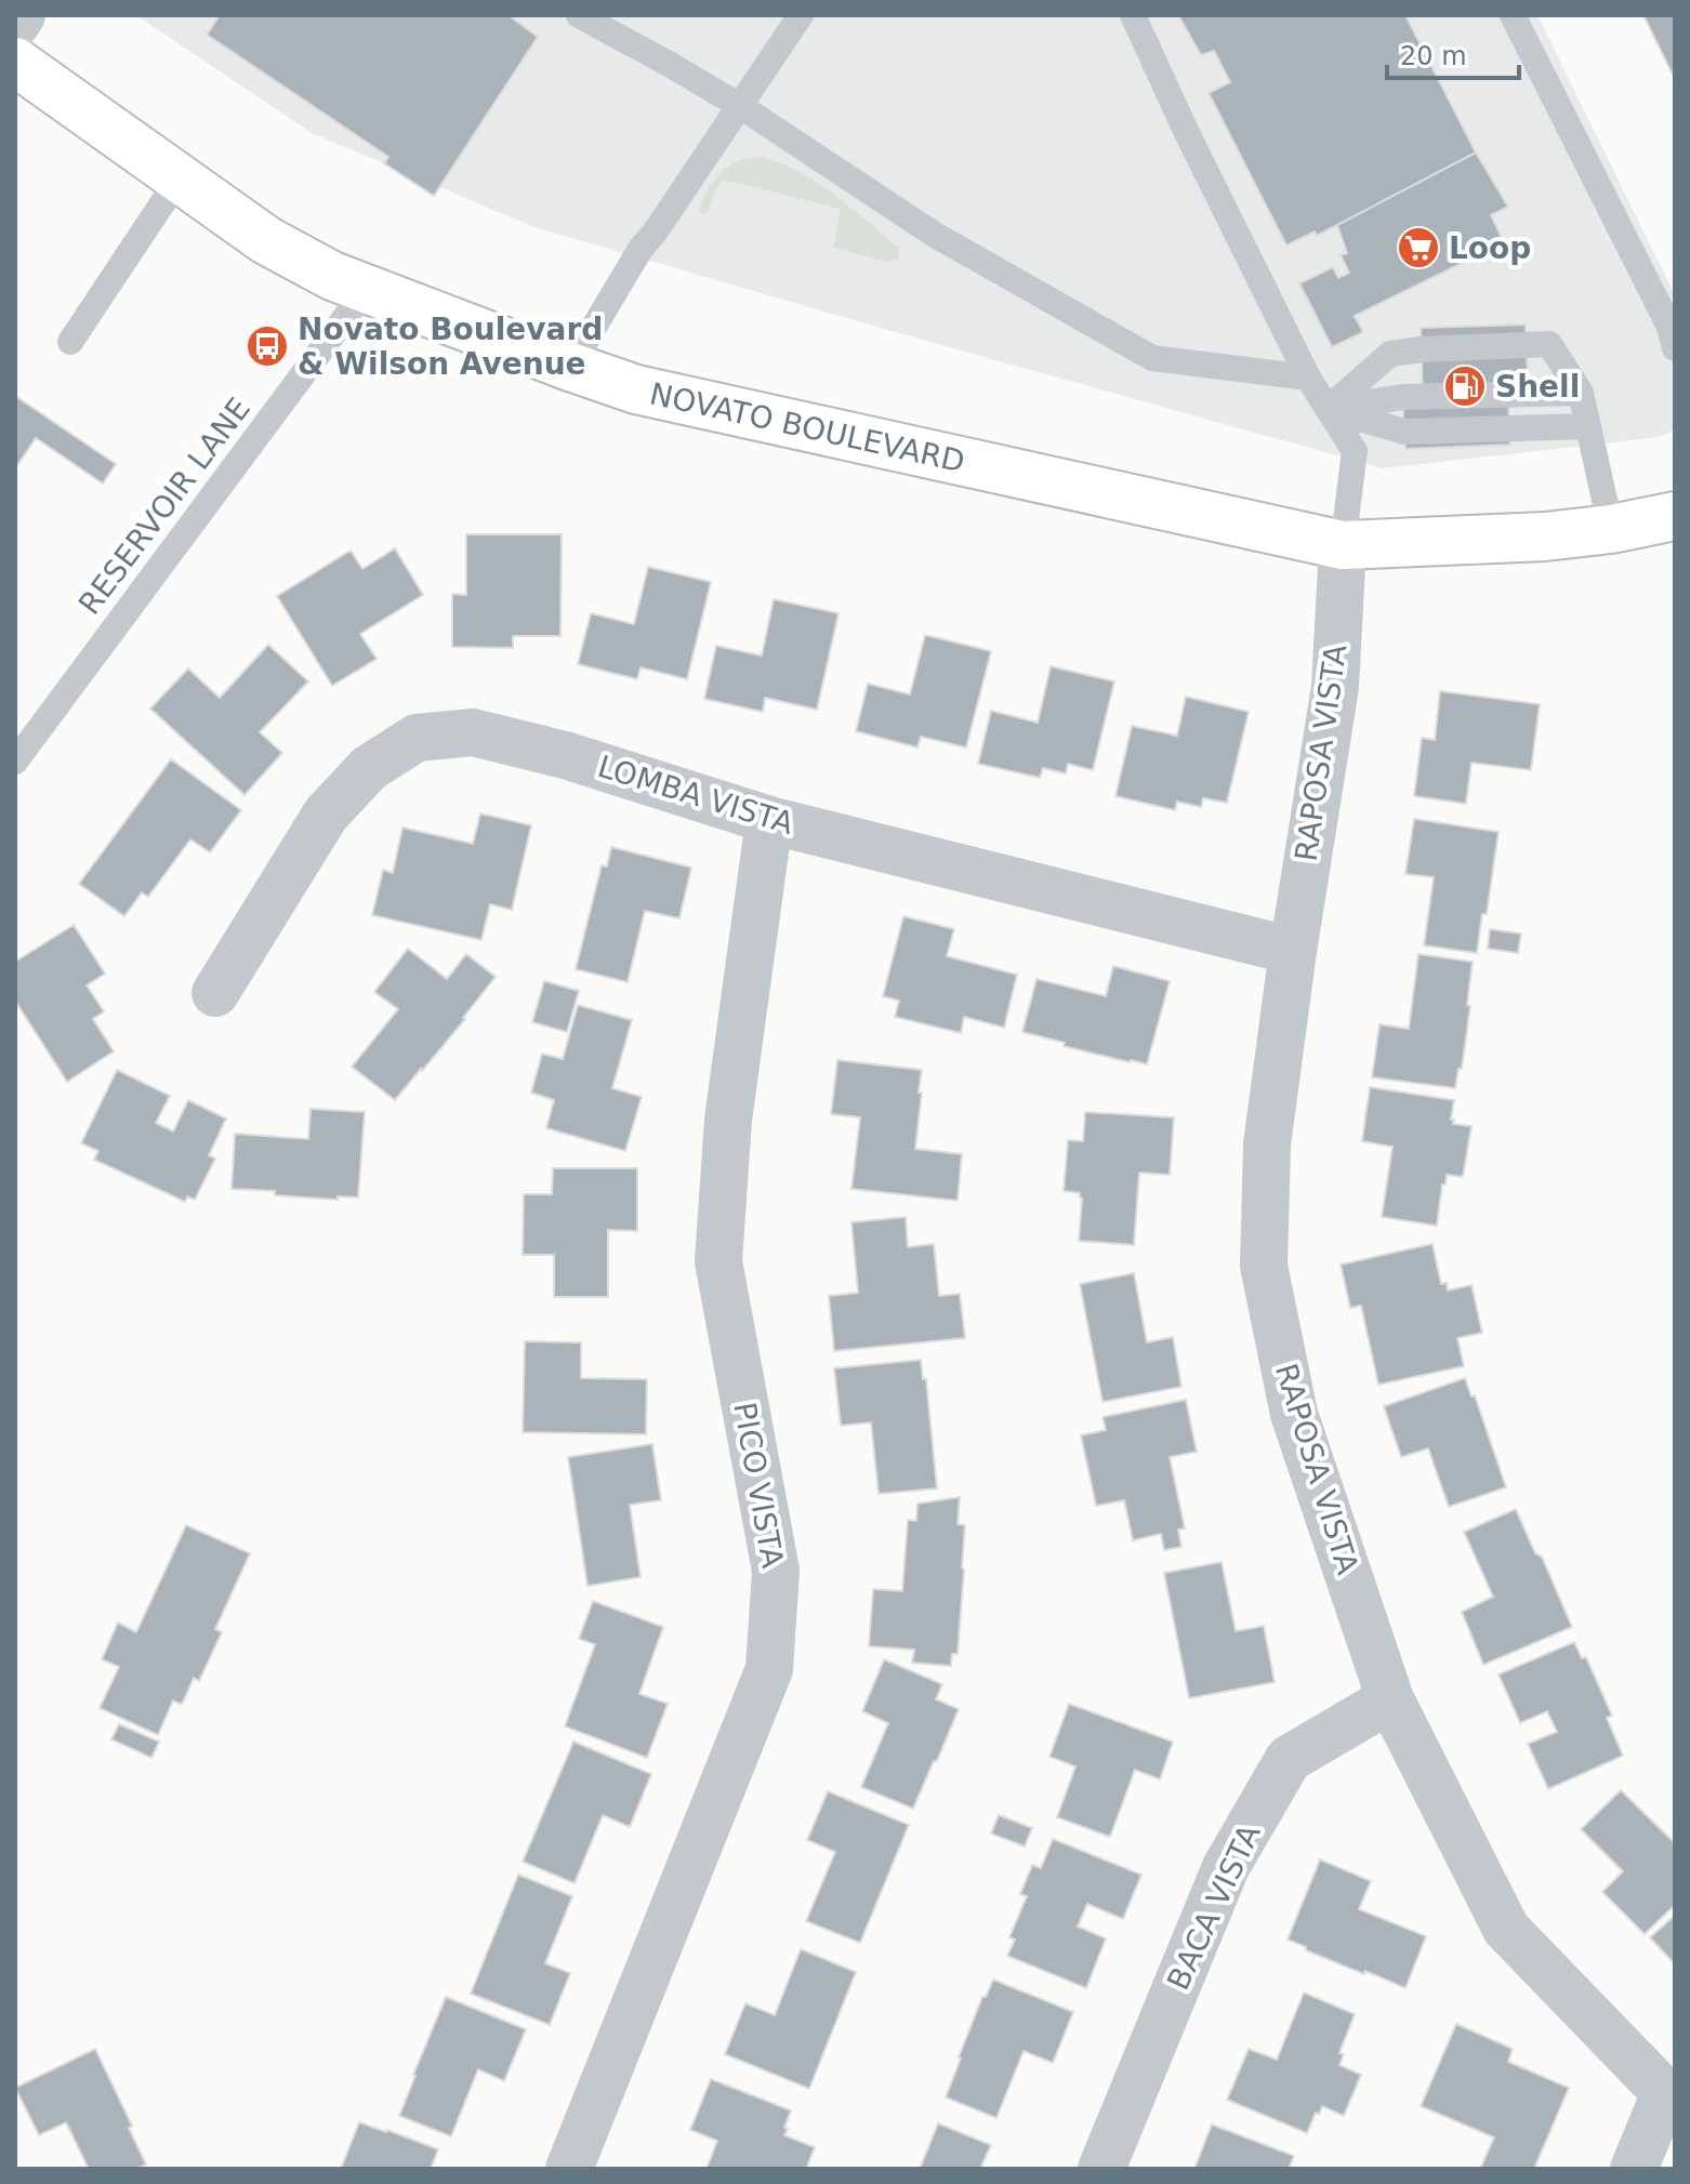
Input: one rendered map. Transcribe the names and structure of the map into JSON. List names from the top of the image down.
{
  "streets": {
    "main road": ["NOVATO BOULEVARD"],
    "street": [
      "RAPOSA VISTA",
      "LOMBA VISTA",
      "PICO VISTA",
      "BACA VISTA"
    ],
    "lane": ["RESERVOIR LANE"]
  },
  "crossings": [
    ["NOVATO BOULEVARD", "RESERVOIR LANE"],
    ["NOVATO BOULEVARD", "RAPOSA VISTA"],
    ["RAPOSA VISTA", "LOMBA VISTA"],
    ["RAPOSA VISTA", "BACA VISTA"],
    ["LOMBA VISTA", "PICO VISTA"]
  ],
  "places": {
    "supermarket": ["Loop"],
    "bus stop": ["Novato Boulevard & Wilson Avenue"],
    "fuel station": ["Shell"]
  },
  "scale_bar": "20 m"
}
